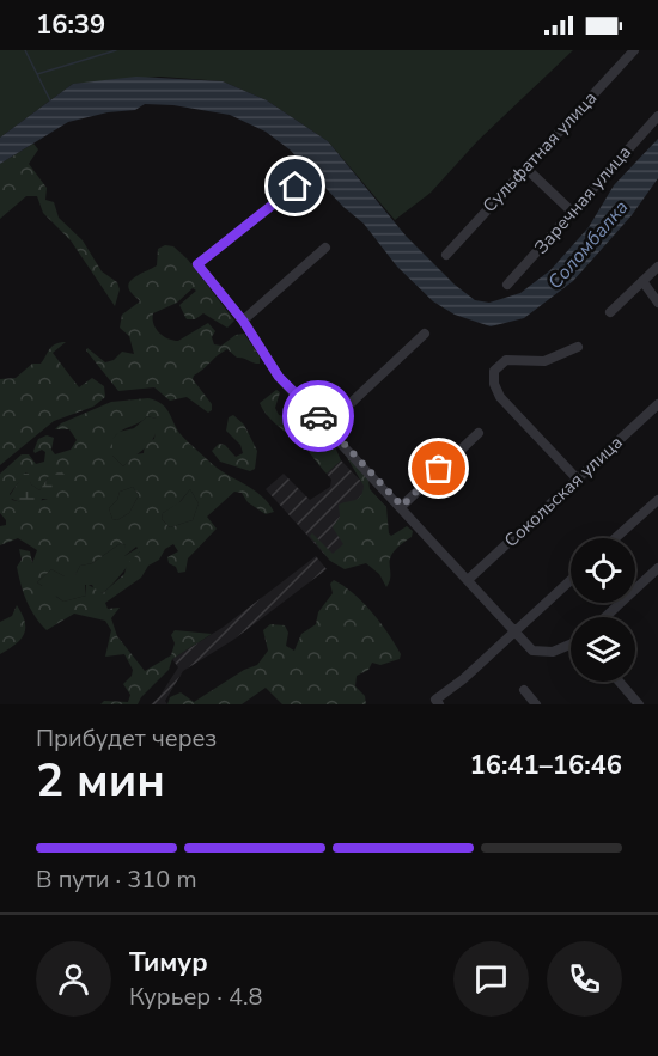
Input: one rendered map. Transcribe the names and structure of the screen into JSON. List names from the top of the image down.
{
  "streets": {
    "street": ["Сульфатная улица", "Заречная улица", "Сокольская улица"]
  },
  "water": ["Соломбалка"],
  "page": {
    "status": "16:39",
    "heading": ["2 мин", "Прибудет через", "16:41–16:46"],
    "panel": ["Тимур", "Курьер · 4.8"],
    "bar": "В пути · 310 m"
  }
}
